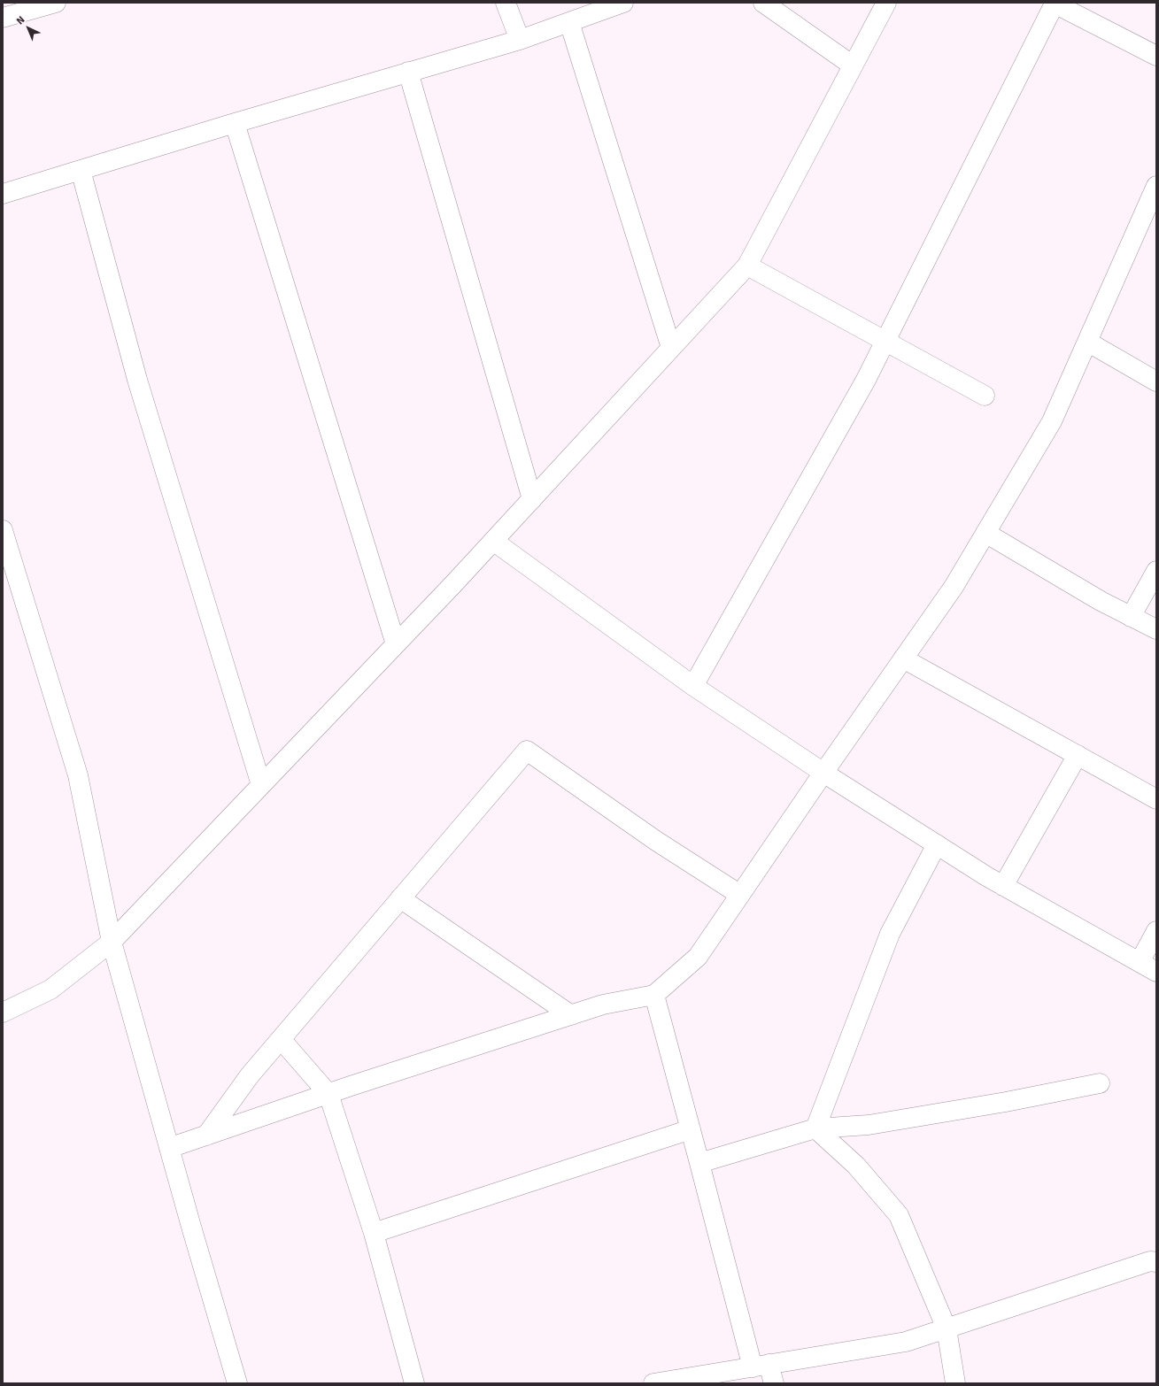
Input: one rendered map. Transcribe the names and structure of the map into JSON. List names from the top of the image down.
{
  "north": "top left"
}
